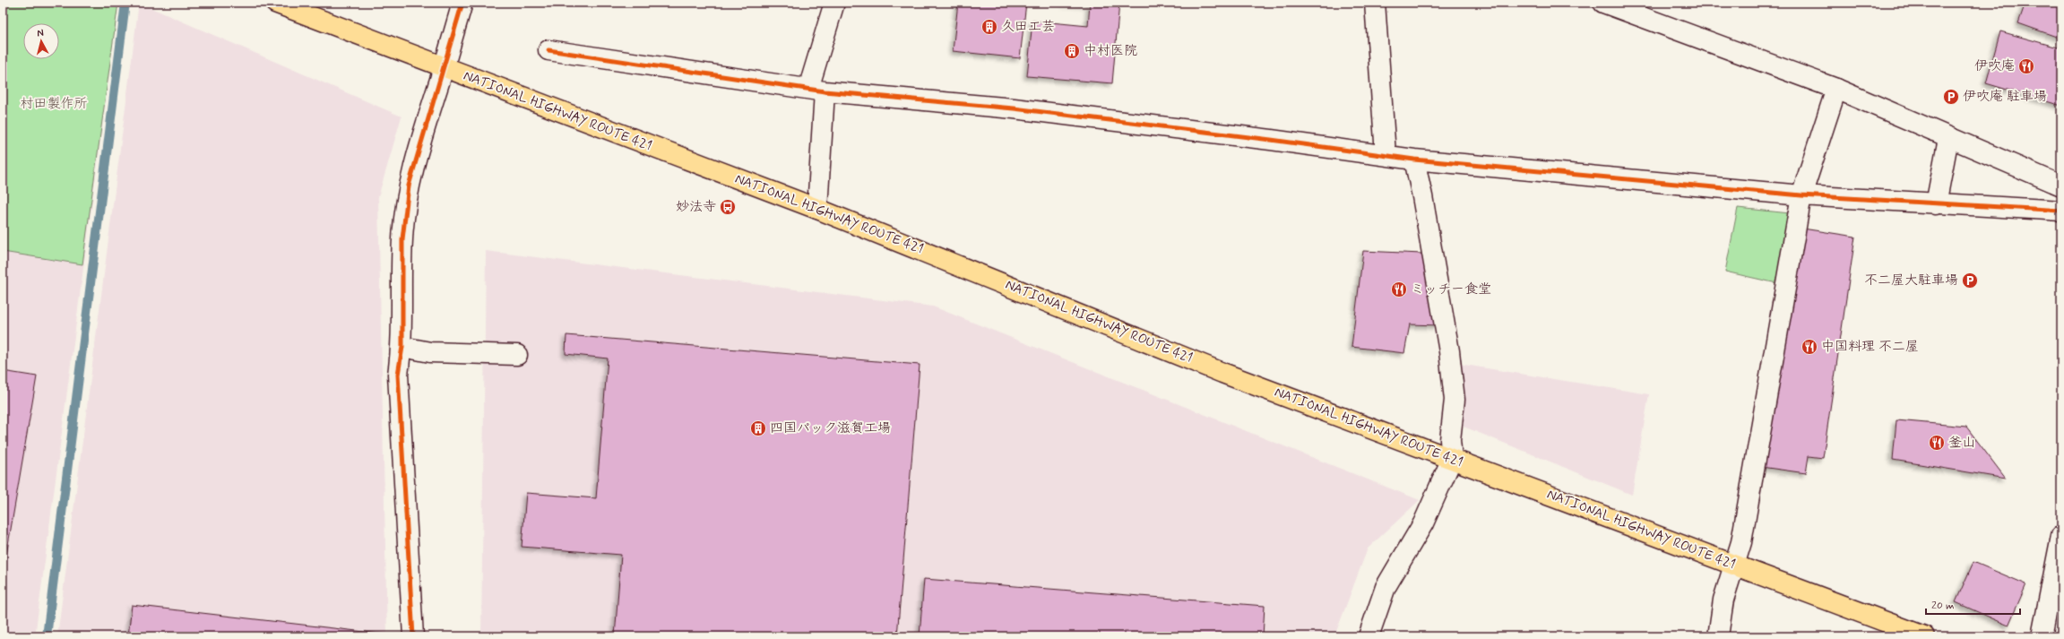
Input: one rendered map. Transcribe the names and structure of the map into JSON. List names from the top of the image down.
{
  "streets": {
    "highway": ["NATIONAL HIGHWAY ROUTE 421"]
  },
  "parks": ["村田製作所"],
  "places": {
    "building": ["久田工芸", "中村医院", "四国パック滋賀工場"],
    "restaurant": [
      "伊吹庵",
      "ミッチー食堂",
      "中国料理 不二屋",
      "釜山"
    ],
    "parking": ["伊吹庵 駐車場", "不二屋大駐車場"],
    "bus stop": ["妙法寺"]
  },
  "scale_bar": "20 m",
  "north": "top"
}
